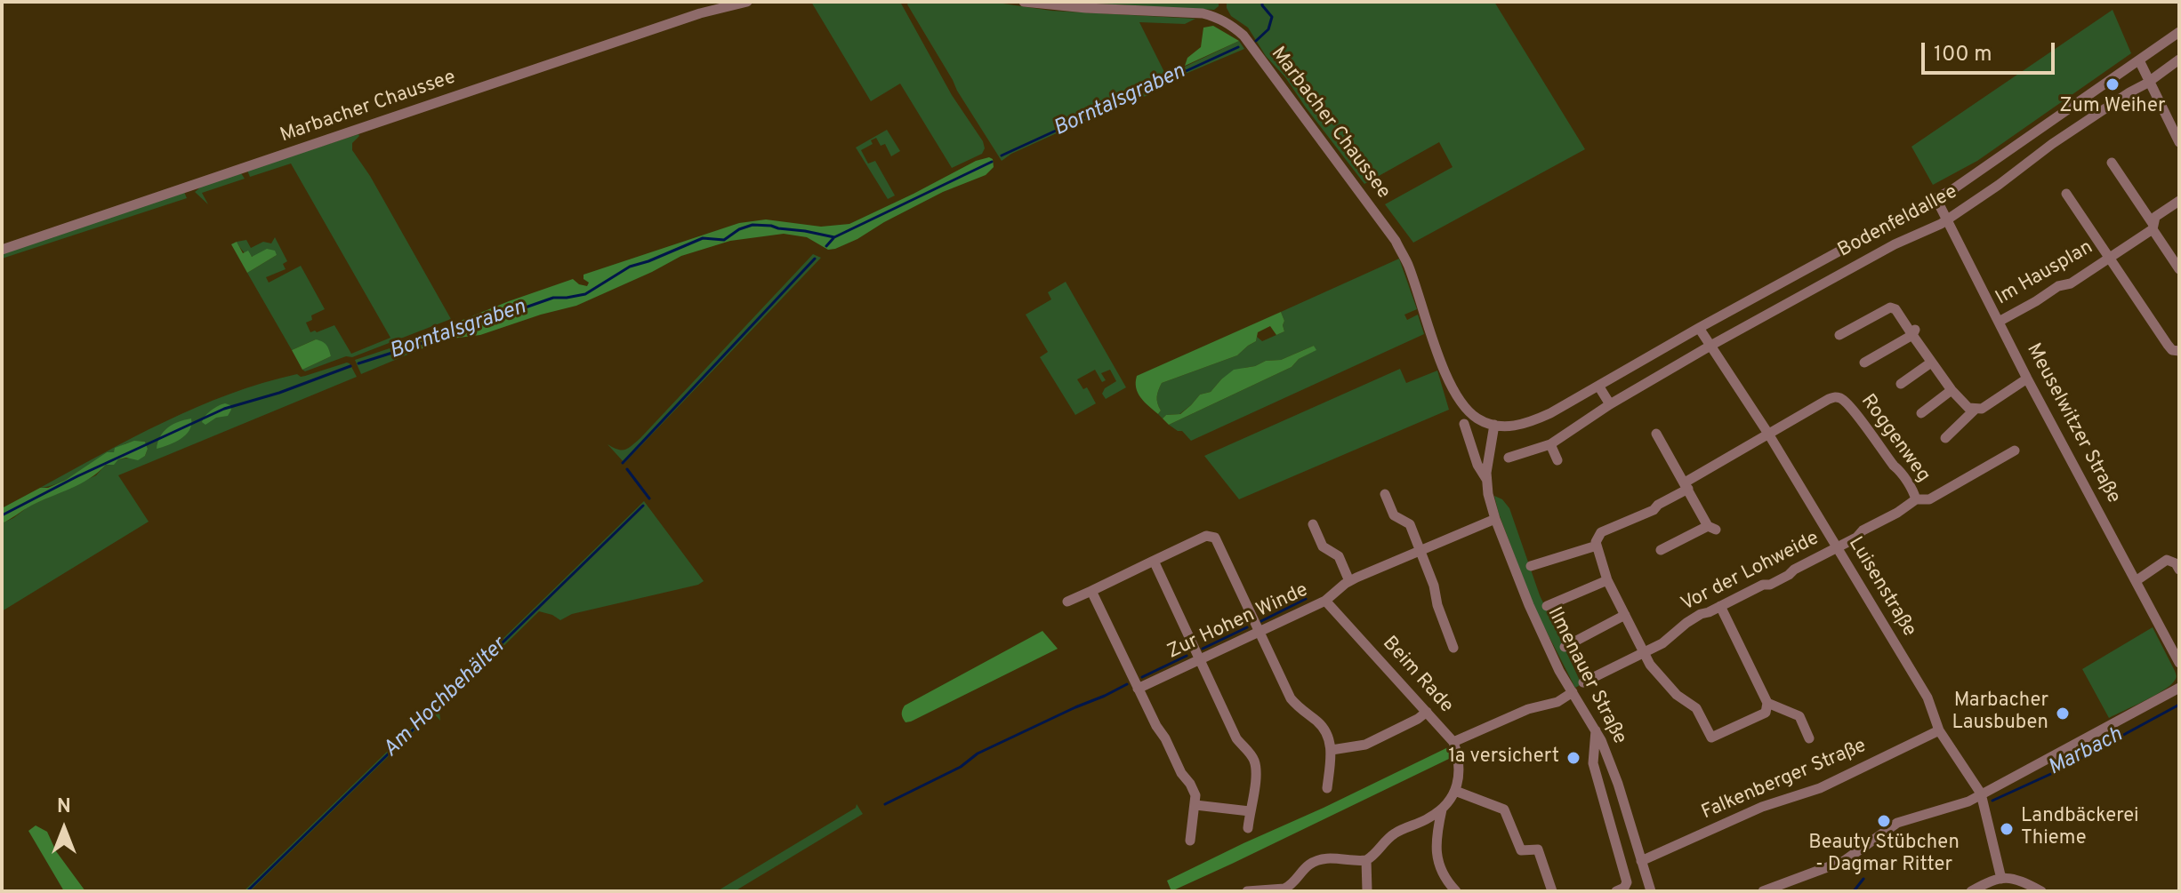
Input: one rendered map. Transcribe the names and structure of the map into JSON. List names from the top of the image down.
{
  "streets": {
    "street": [
      "Marbacher Chaussee",
      "Bodenfeldallee",
      "Im Hausplan",
      "Meuselwitzer Straße",
      "Roggenweg",
      "Vor der Lohweide",
      "Luisenstraße",
      "Zur Hohen Winde",
      "Beim Rade",
      "Ilmenauer Straße",
      "Falkenberger Straße"
    ]
  },
  "crossings": [
    ["Marbacher Chaussee", "Bodenfeldallee"],
    ["Marbacher Chaussee", "Ilmenauer Straße"],
    ["Bodenfeldallee", "Meuselwitzer Straße"],
    ["Bodenfeldallee", "Luisenstraße"],
    ["Bodenfeldallee", "Ilmenauer Straße"],
    ["Im Hausplan", "Meuselwitzer Straße"],
    ["Roggenweg", "Vor der Lohweide"],
    ["Roggenweg", "Luisenstraße"],
    ["Vor der Lohweide", "Luisenstraße"],
    ["Luisenstraße", "Falkenberger Straße"],
    ["Zur Hohen Winde", "Beim Rade"],
    ["Zur Hohen Winde", "Ilmenauer Straße"],
    ["Beim Rade", "Ilmenauer Straße"],
    ["Ilmenauer Straße", "Falkenberger Straße"]
  ],
  "water": ["Borntalsgraben", "Am Hochbehälter", "Marbach"],
  "places": [
    "Zum Weiher",
    "Marbacher Lausbuben",
    "1a versichert",
    "Beauty Stübchen - Dagmar Ritter",
    "Landbäckerei Thieme"
  ],
  "scale_bar": "100 m",
  "north": "top"
}
